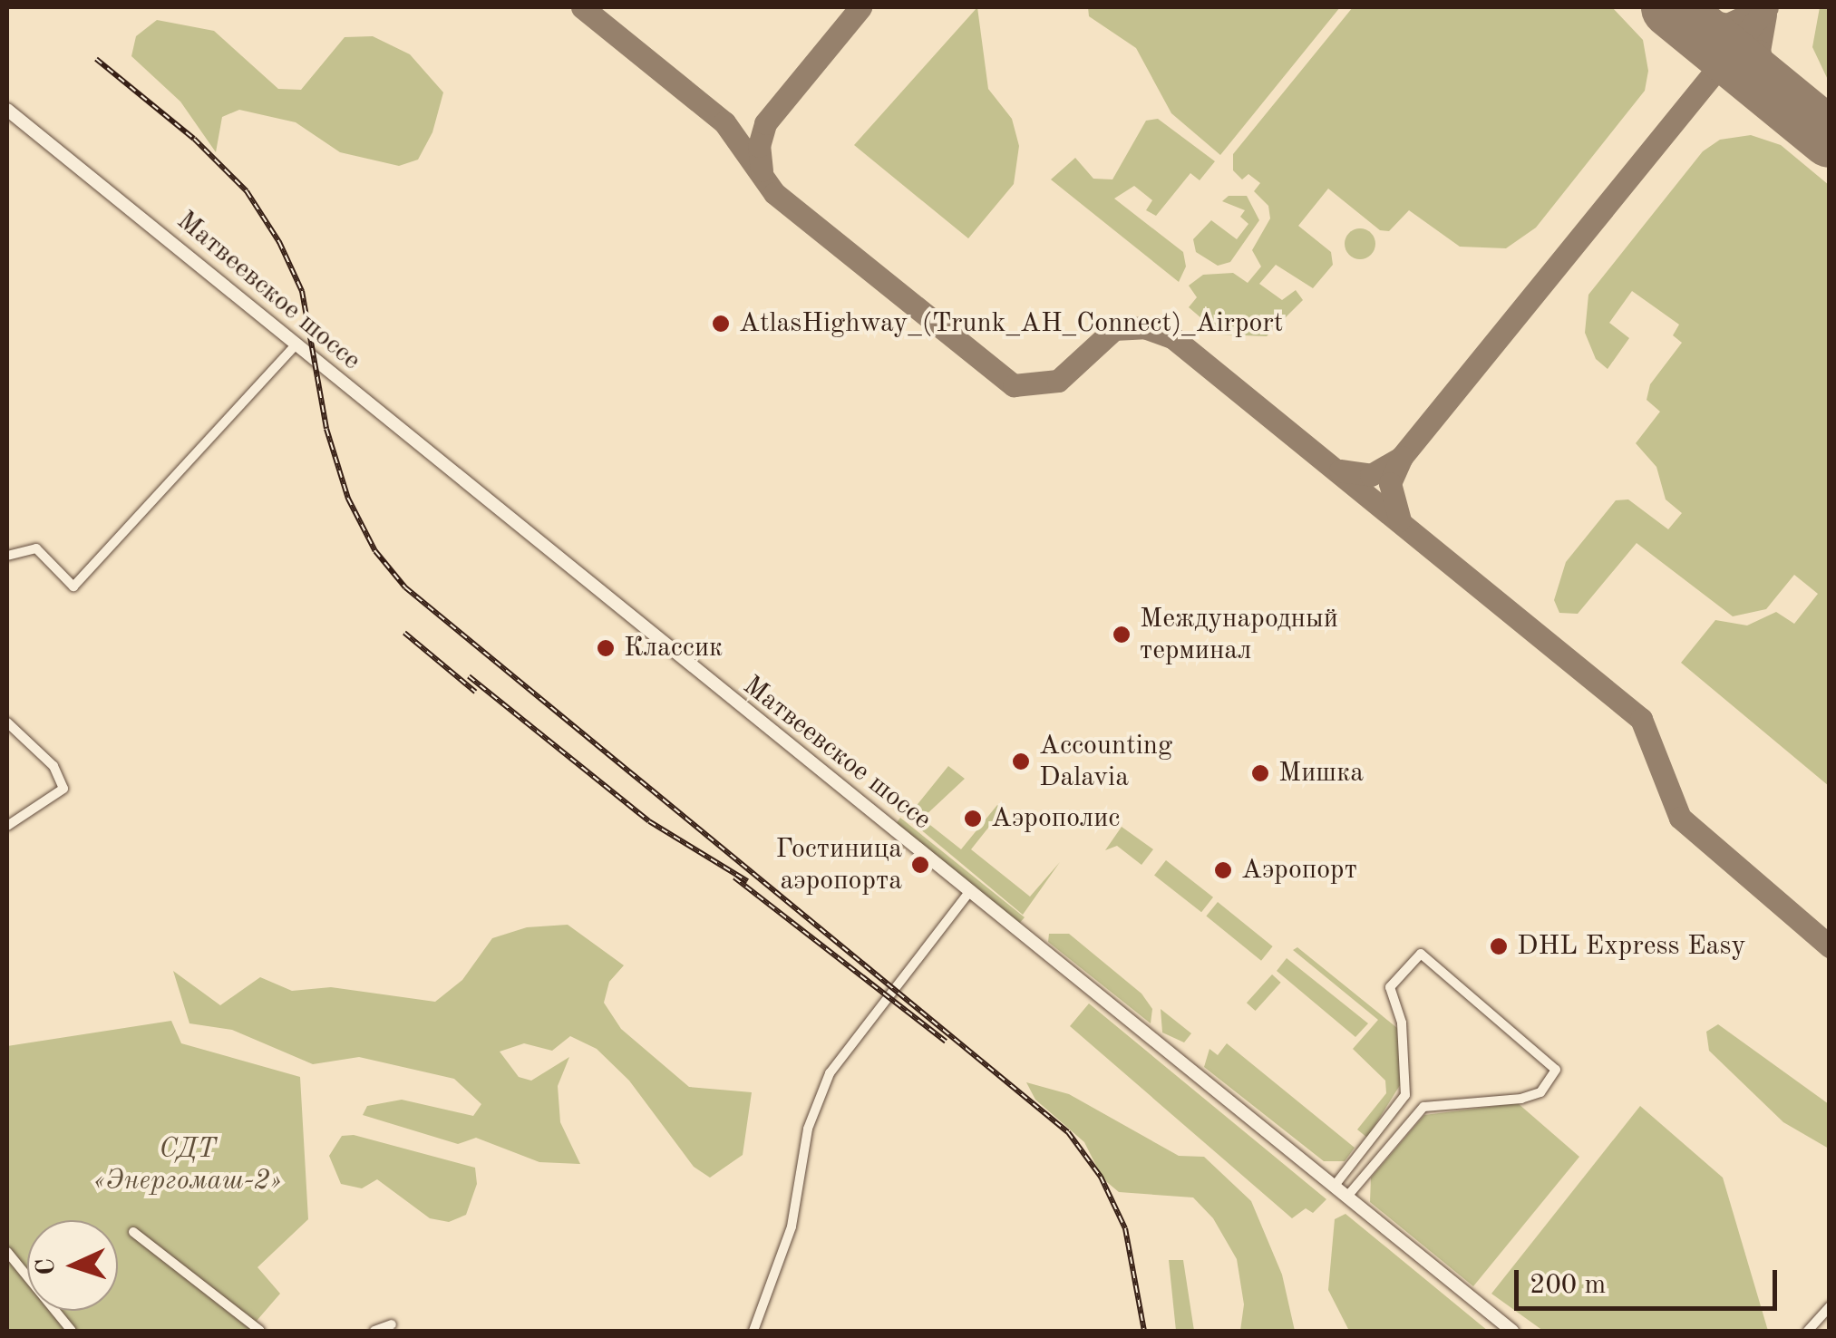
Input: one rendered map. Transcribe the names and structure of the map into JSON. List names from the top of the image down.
{
  "streets": {
    "main road": ["Матвеевское шоссе"]
  },
  "parks": ["СДТ «Энергомаш-2»"],
  "places": [
    "AtlasHighway_(Trunk_AH_Connect)_Airport",
    "Международный терминал",
    "Классик",
    "Accounting Dalavia",
    "Мишка",
    "Аэрополис",
    "Гостиница аэропорта",
    "Аэропорт",
    "DHL Express Easy"
  ],
  "scale_bar": "200 m",
  "north": "left"
}
